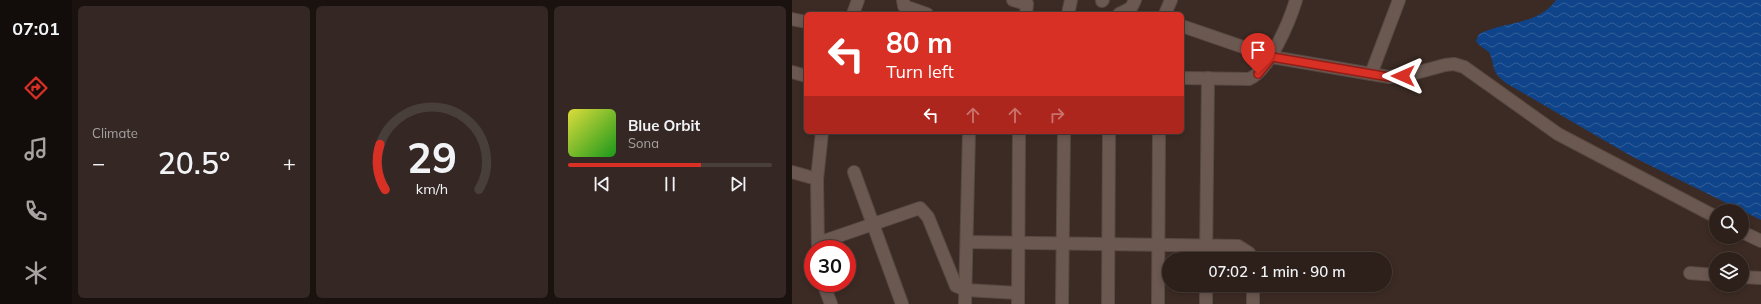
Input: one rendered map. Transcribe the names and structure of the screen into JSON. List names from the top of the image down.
{
  "page": {
    "tabs": "07:01",
    "tile": "Climate",
    "turn": ["80 m", "Turn left"],
    "song": ["Blue Orbit", "Sona"],
    "heat": ["−", "20.5°", "+"],
    "limit": "30",
    "trip": "07:02 · 1 min · 90 m",
    "gauge": ["29", "km/h"]
  }
}
